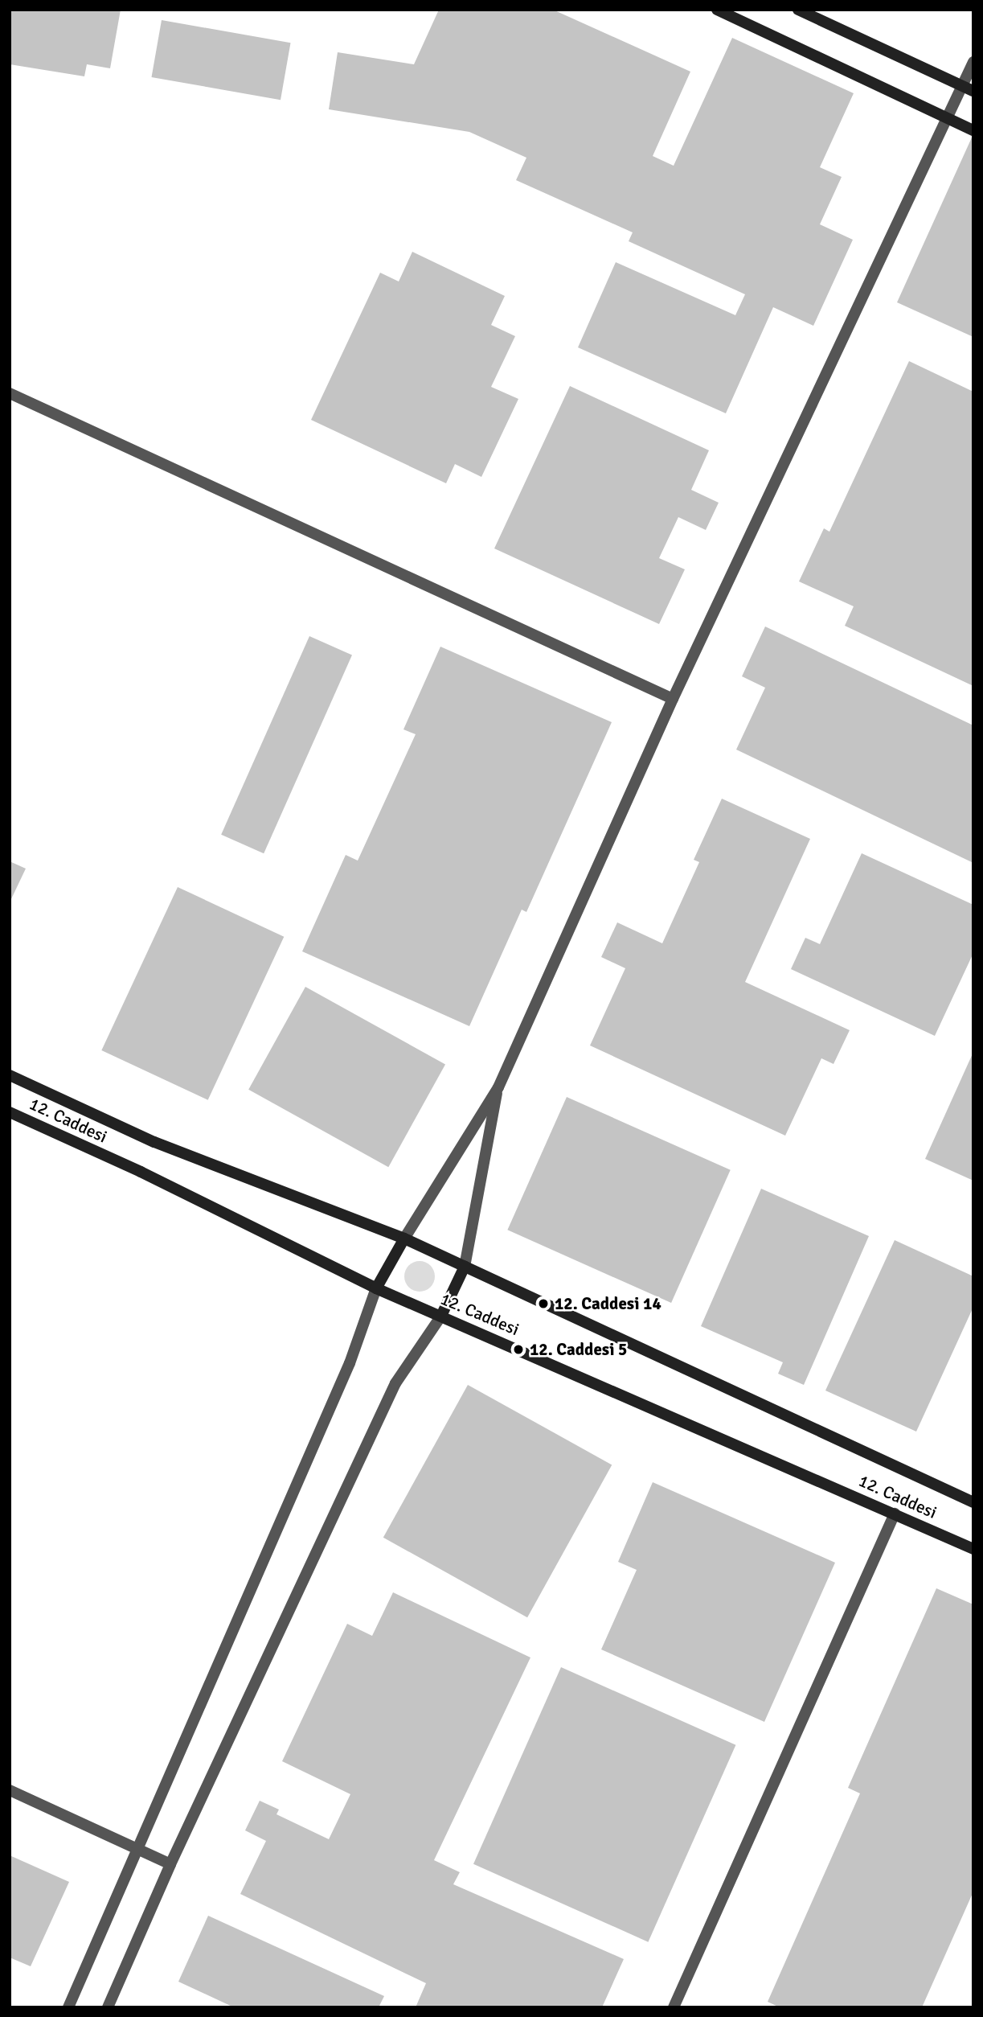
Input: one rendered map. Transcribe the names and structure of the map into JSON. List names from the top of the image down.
{
  "streets": {
    "street": ["12. Caddesi"]
  },
  "places": ["12. Caddesi 14", "12. Caddesi 5"]
}
